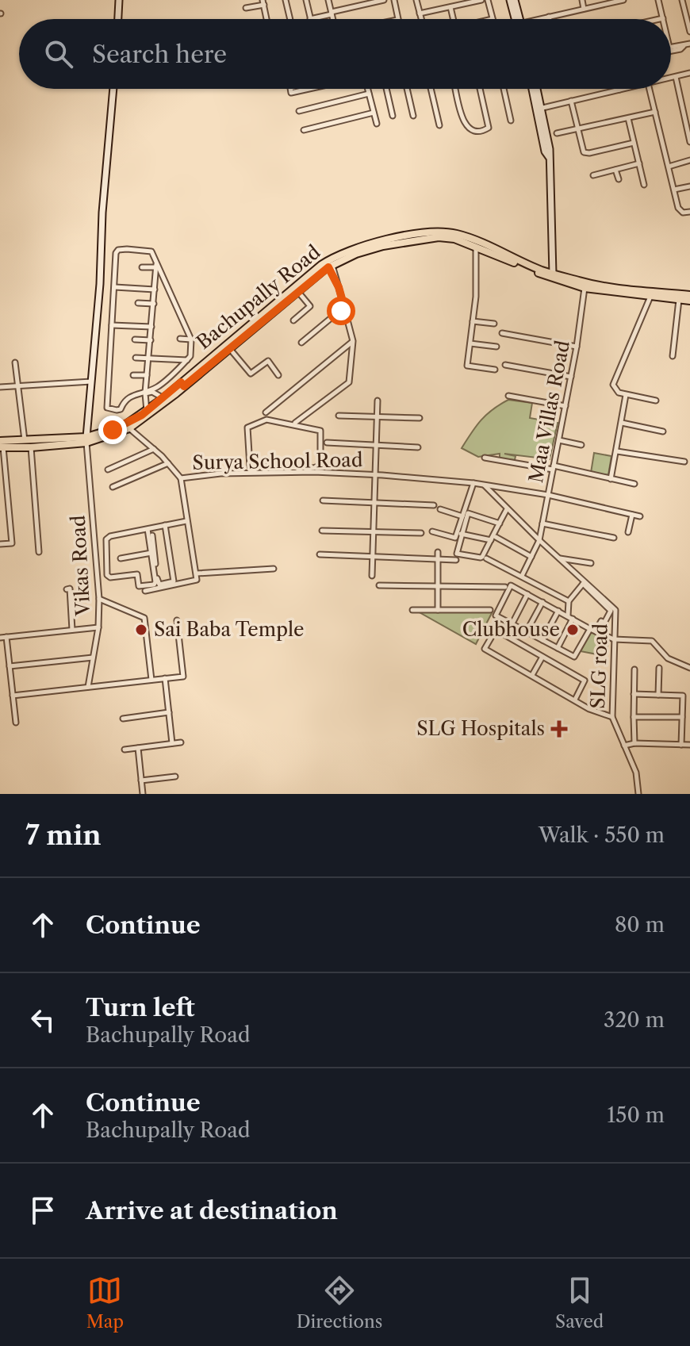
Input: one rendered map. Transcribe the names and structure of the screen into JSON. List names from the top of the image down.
{
  "streets": {
    "main road": ["Bachupally Road"],
    "street": [
      "Maa Villas Road",
      "Surya School Road",
      "Vikas Road",
      "SLG road"
    ]
  },
  "crossings": [
    ["Bachupally Road", "Maa Villas Road"],
    ["Bachupally Road", "Vikas Road"],
    ["Maa Villas Road", "Surya School Road"]
  ],
  "places": {
    "other": ["Sai Baba Temple", "Clubhouse"],
    "health": ["SLG Hospitals"]
  },
  "page": {
    "search": "Search here",
    "heading": ["7 min", "Walk · 550 m"],
    "list": [
      ["Continue", "80 m"],
      ["Turn left", "Bachupally Road", "320 m"],
      ["Continue", "Bachupally Road", "150 m"],
      "Arrive at destination"
    ],
    "nav": ["Map", "Directions", "Saved"]
  }
}
